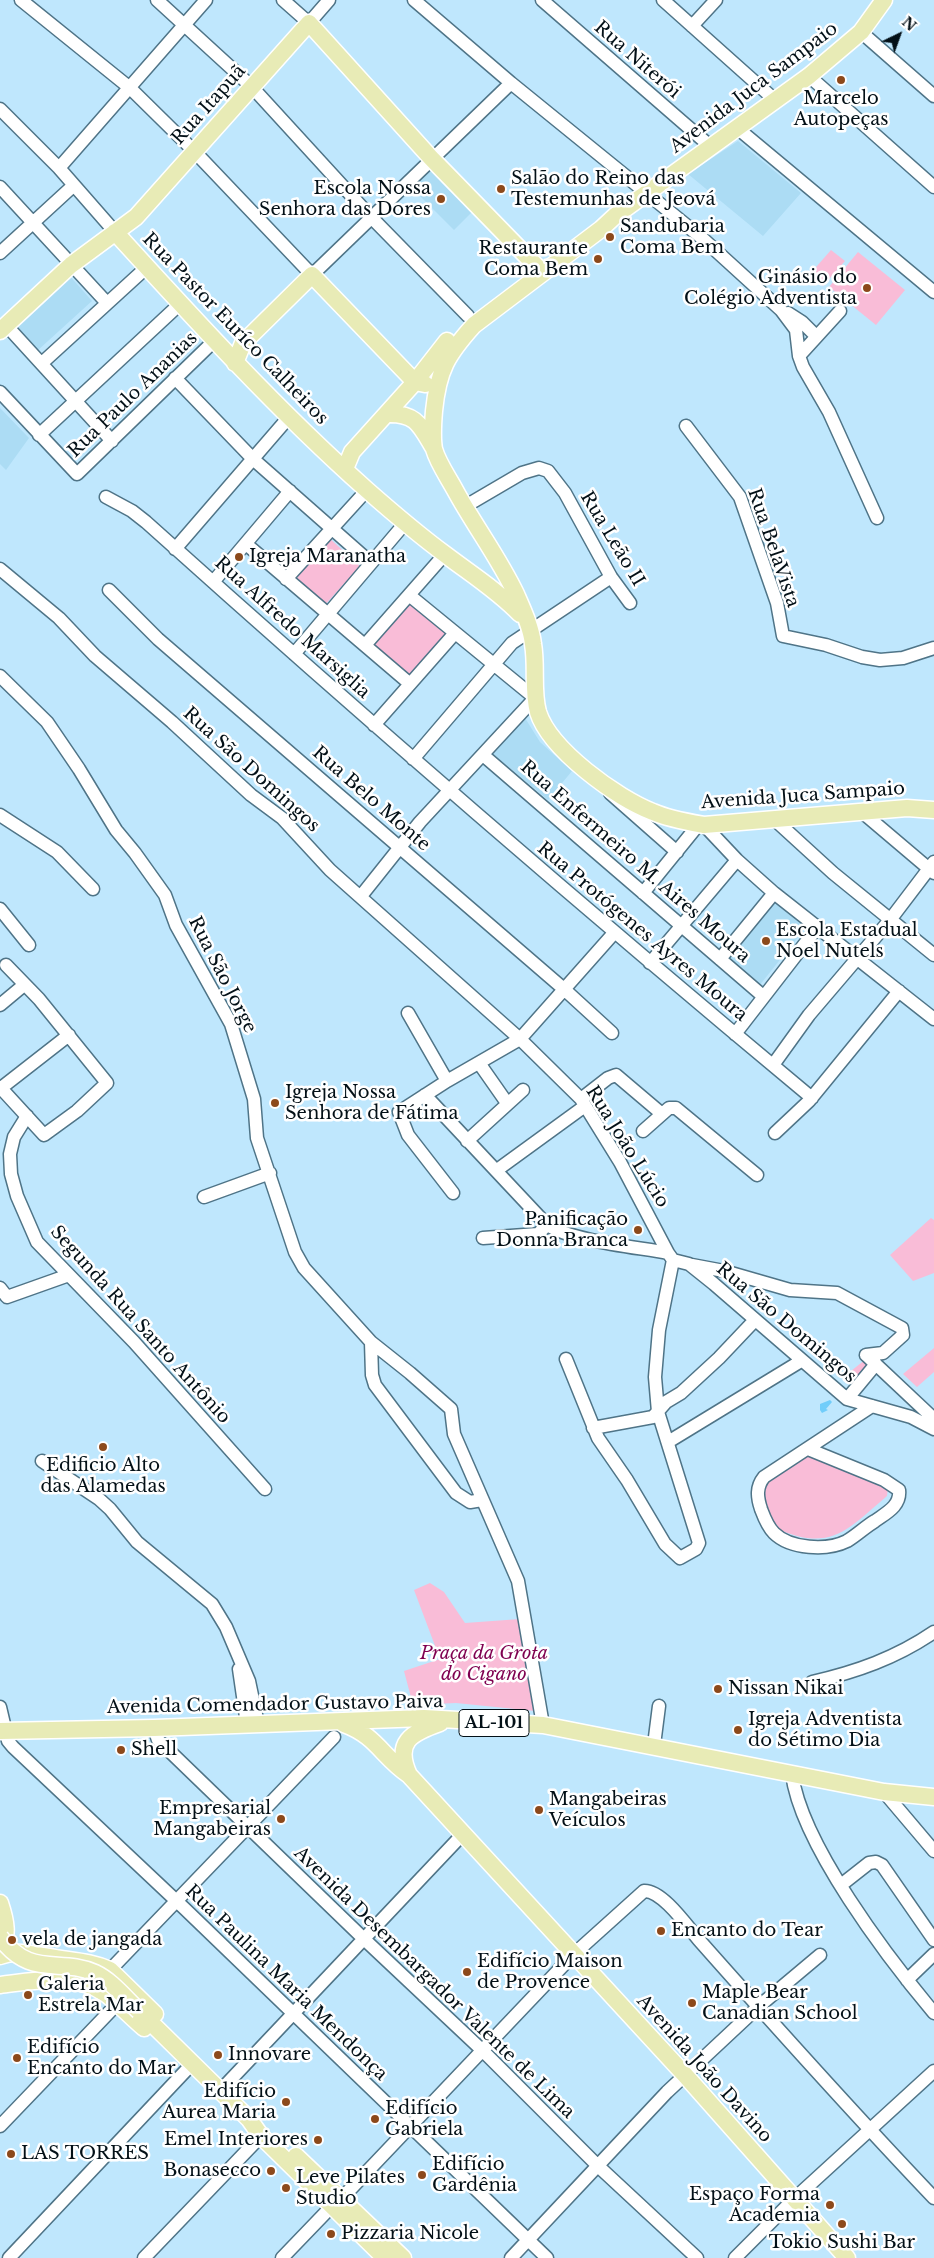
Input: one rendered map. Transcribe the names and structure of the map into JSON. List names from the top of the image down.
{
  "streets": {
    "main road": [
      "Avenida Juca Sampaio",
      "Rua Itapuã",
      "Rua Pastor Euríco Calheiros",
      "Avenida Comendador Gustavo Paiva",
      "AL-101",
      "Avenida João Davino"
    ],
    "street": [
      "Rua Niterói",
      "Rua Paulo Ananias",
      "Rua Leão II",
      "Rua BelaVista",
      "Rua Alfredo Marsiglia",
      "Rua São Domingos",
      "Rua Belo Monte",
      "Rua Enfermeiro M. Aires Moura",
      "Rua Protógenes Ayres Moura",
      "Rua São Jorge",
      "Rua João Lúcio",
      "Segunda Rua Santo Antônio",
      "Rua Paulina Maria Mendonça",
      "Avenida Desembargador Valente de Lima"
    ]
  },
  "crossings": [
    ["Rua Niterói", "Avenida Juca Sampaio"],
    ["Avenida Juca Sampaio", "Rua Pastor Euríco Calheiros"],
    ["Avenida Juca Sampaio", "Rua Leão II"],
    ["Rua Itapuã", "Rua Pastor Euríco Calheiros"],
    ["Rua Pastor Euríco Calheiros", "Rua Paulo Ananias"],
    ["Rua Alfredo Marsiglia", "Rua Protógenes Ayres Moura"],
    ["Rua São Domingos", "Rua João Lúcio"],
    ["Rua São Jorge", "Avenida Comendador Gustavo Paiva"],
    ["Avenida Comendador Gustavo Paiva", "Rua Paulina Maria Mendonça"],
    ["Avenida Comendador Gustavo Paiva", "Avenida Desembargador Valente de Lima"],
    ["Avenida Comendador Gustavo Paiva", "Avenida João Davino"]
  ],
  "parks": ["Praça da Grota do Cigano"],
  "places": [
    "Marcelo Autopeças",
    "Salão do Reino das Testemunhas de Jeová",
    "Escola Nossa Senhora das Dores",
    "Sandubaria Coma Bem",
    "Restaurante Coma Bem",
    "Ginásio do Colégio Adventista",
    "Igreja Maranatha",
    "Escola Estadual Noel Nutels",
    "Igreja Nossa Senhora de Fátima",
    "Panificação Donna Branca",
    "Edificio Alto das Alamedas",
    "Nissan Nikai",
    "Igreja Adventista do Sétimo Dia",
    "Shell",
    "Mangabeiras Veículos",
    "Empresarial Mangabeiras",
    "Encanto do Tear",
    "vela de jangada",
    "Edifício Maison de Provence",
    "Galeria Estrela Mar",
    "Maple Bear Canadian School",
    "Innovare",
    "Edifício Encanto do Mar",
    "Edifício Aurea Maria",
    "Edifício Gabriela",
    "Emel Interiores",
    "LAS TORRES",
    "Bonasecco",
    "Edifício Gardênia",
    "Leve Pilates Studio",
    "Espaço Forma Academia",
    "Tokio Sushi Bar",
    "Pizzaria Nicole"
  ],
  "north": "top right"
}
